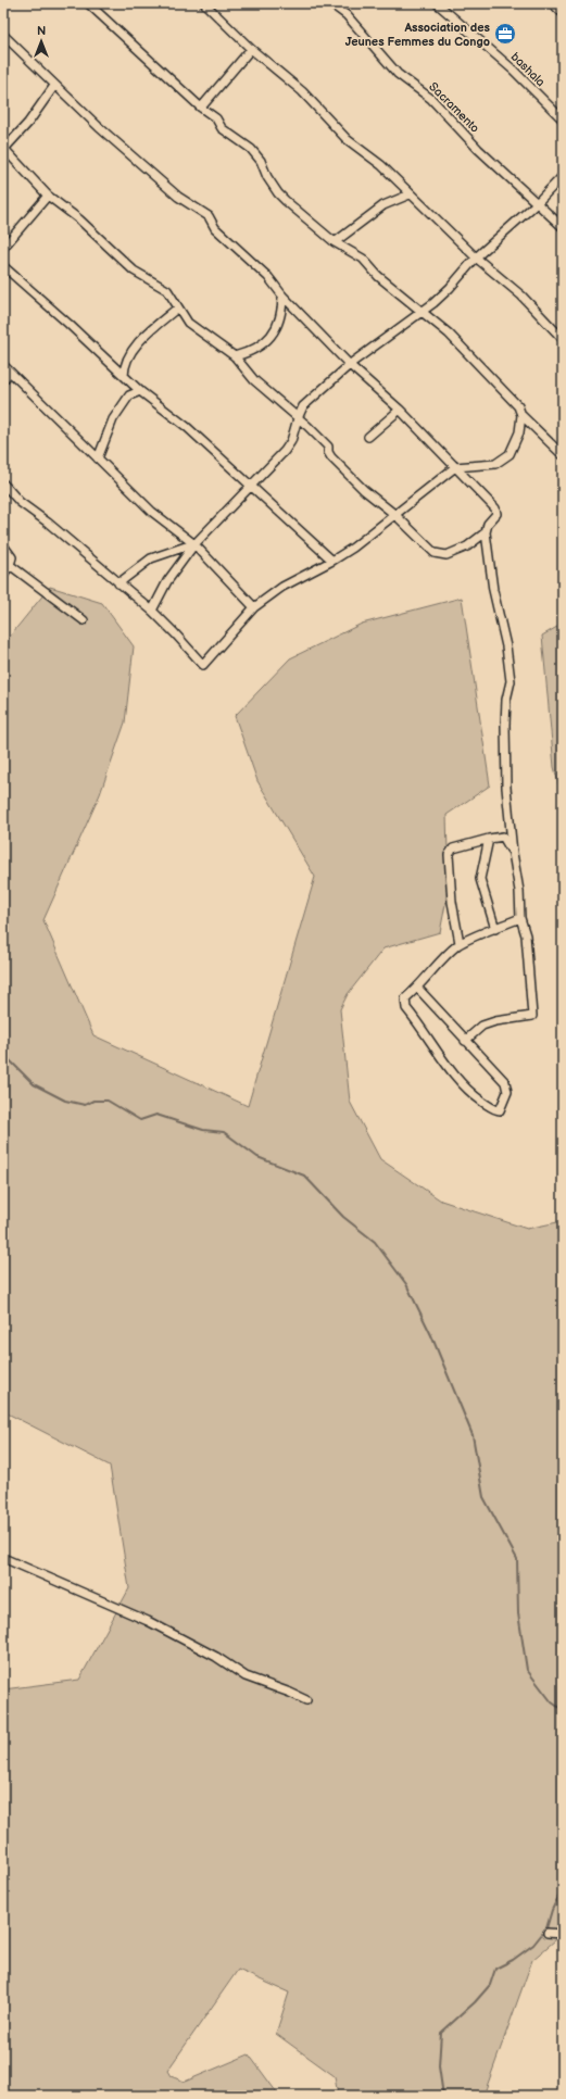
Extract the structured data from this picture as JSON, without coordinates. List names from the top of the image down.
{
  "streets": {
    "street": ["bashala", "Sacramento"]
  },
  "places": {
    "office": ["Association des Jeunes Femmes du Congo"]
  },
  "north": "top"
}
